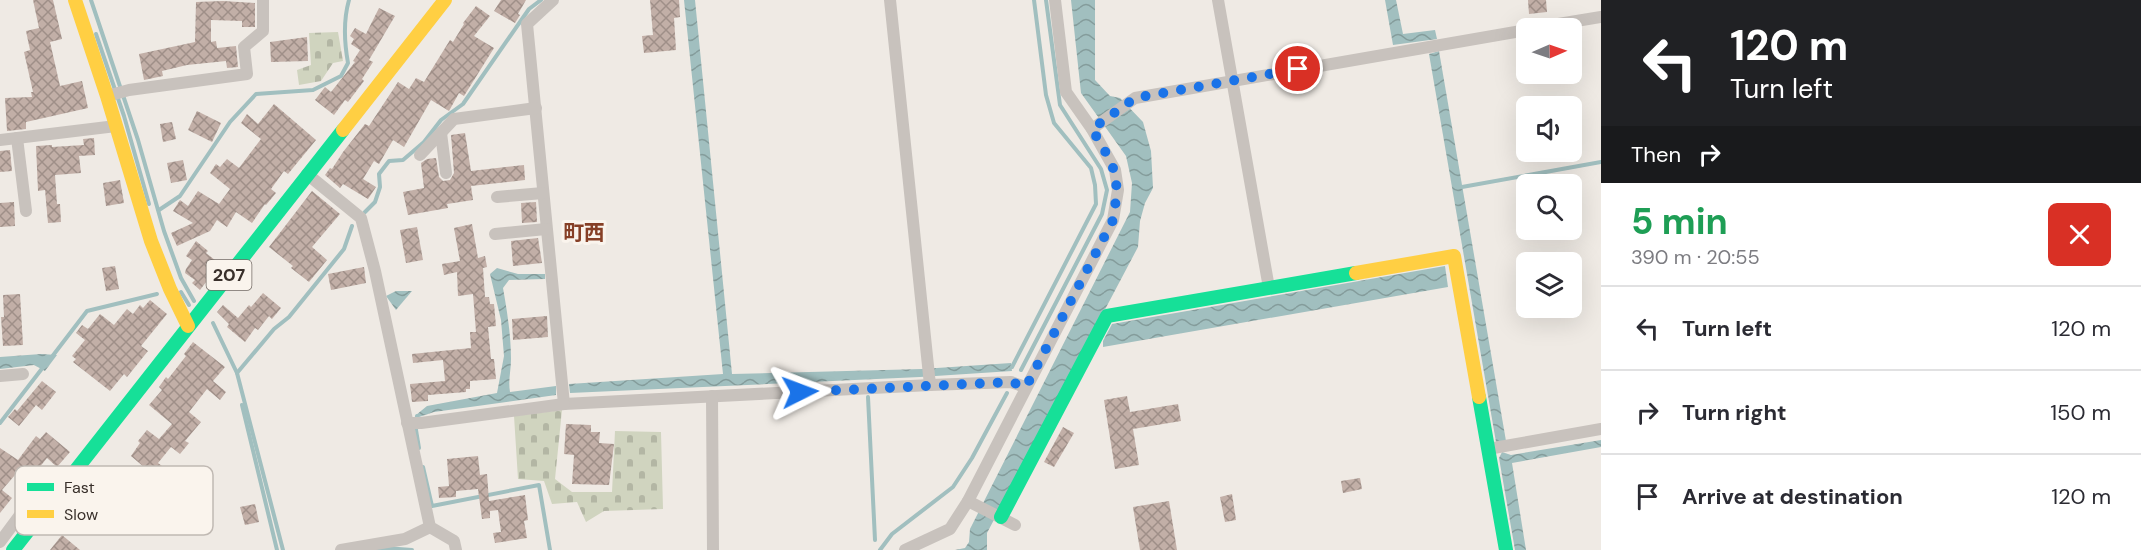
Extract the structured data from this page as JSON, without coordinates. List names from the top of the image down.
{
  "streets": {
    "main road": ["207"]
  },
  "districts": ["町西"],
  "legend": ["Fast", "Slow"],
  "north": "right",
  "page": {
    "turn": ["120 m", "Turn left"],
    "then": "Then",
    "heading": ["5 min", "390 m · 20:55"],
    "list": [
      {
        "name": "Turn left",
        "value": "120 m"
      },
      {
        "name": "Turn right",
        "value": "150 m"
      },
      {
        "name": "Arrive at destination",
        "value": "120 m"
      }
    ]
  }
}
